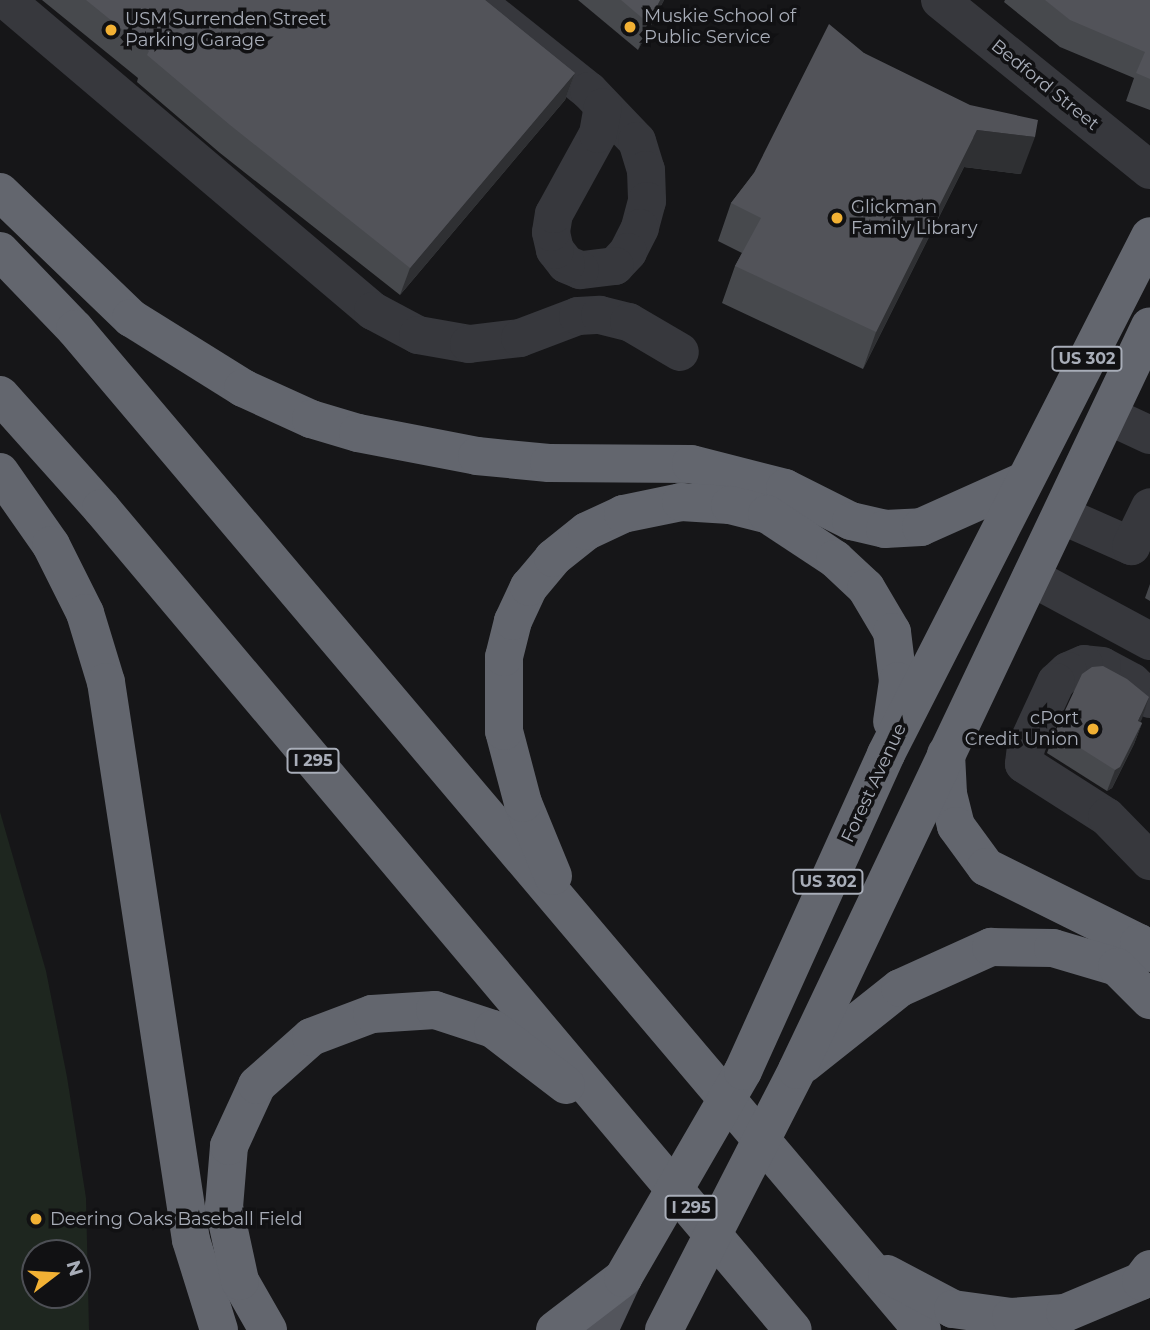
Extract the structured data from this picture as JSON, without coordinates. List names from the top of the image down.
{
  "streets": {
    "highway": ["US 302", "I 295", "Forest Avenue"],
    "street": ["Bedford Street"]
  },
  "places": [
    "Muskie School of Public Service",
    "USM Surrenden Street Parking Garage",
    "Glickman Family Library",
    "cPort Credit Union",
    "Deering Oaks Baseball Field"
  ],
  "north": "right"
}
